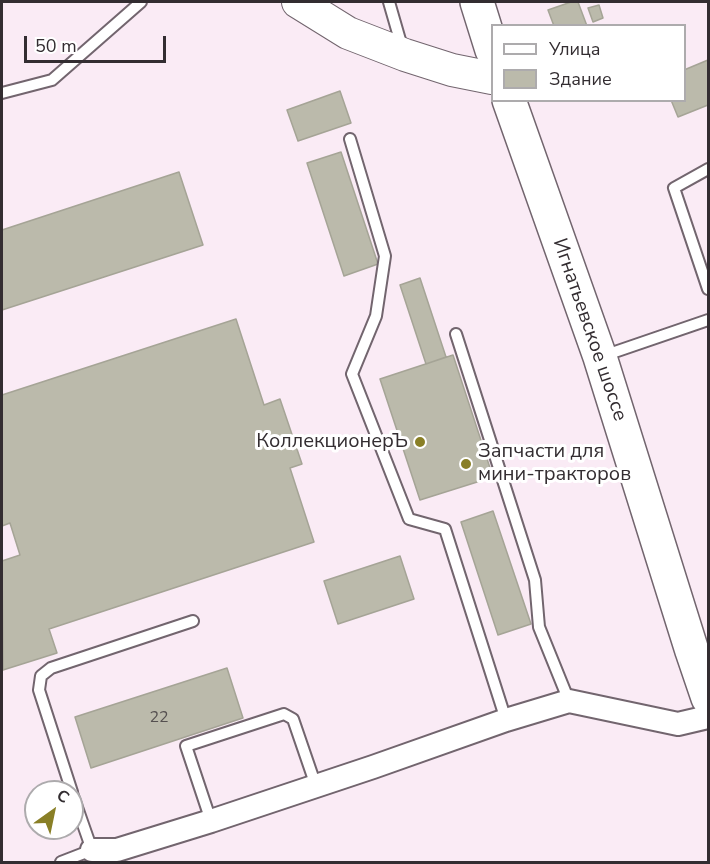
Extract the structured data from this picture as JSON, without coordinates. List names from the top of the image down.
{
  "streets": {
    "main road": ["Игнатьевское шоссе"]
  },
  "places": ["КоллекционерЪ", "Запчасти для мини-тракторов"],
  "house_numbers": ["22"],
  "legend": ["Улица", "Здание"],
  "scale_bar": "50 m",
  "north": "top right"
}
